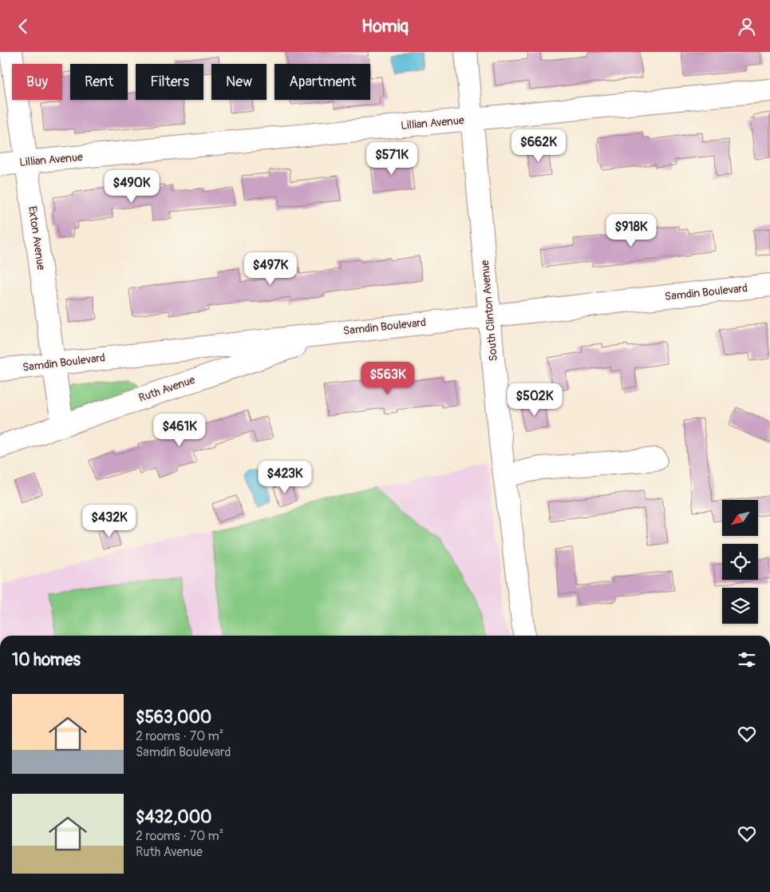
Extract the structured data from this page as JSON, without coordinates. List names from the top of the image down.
{
  "streets": {
    "street": [
      "Lillian Avenue",
      "Exton Avenue",
      "Samdin Boulevard",
      "South Clinton Avenue",
      "Ruth Avenue"
    ]
  },
  "crossings": [
    ["Lillian Avenue", "Exton Avenue"],
    ["Lillian Avenue", "South Clinton Avenue"],
    ["Exton Avenue", "Samdin Boulevard"],
    ["Exton Avenue", "Ruth Avenue"],
    ["Samdin Boulevard", "South Clinton Avenue"],
    ["Samdin Boulevard", "Ruth Avenue"]
  ],
  "north": "bottom left",
  "page": {
    "header": "Homiq",
    "chip": [
      "Buy",
      "Rent",
      "Filters",
      "New",
      "Apartment"
    ],
    "price": [
      "$662K",
      "$571K",
      "$490K",
      "$918K",
      "$497K",
      "$563K",
      "$502K",
      "$461K",
      "$423K",
      "$432K"
    ],
    "heading": "10 homes",
    "list": [
      {
        "name": "$563,000",
        "note": "2 rooms · 70 m² · Samdin Boulevard"
      },
      {
        "name": "$432,000",
        "note": "2 rooms · 70 m² · Ruth Avenue"
      }
    ]
  }
}
